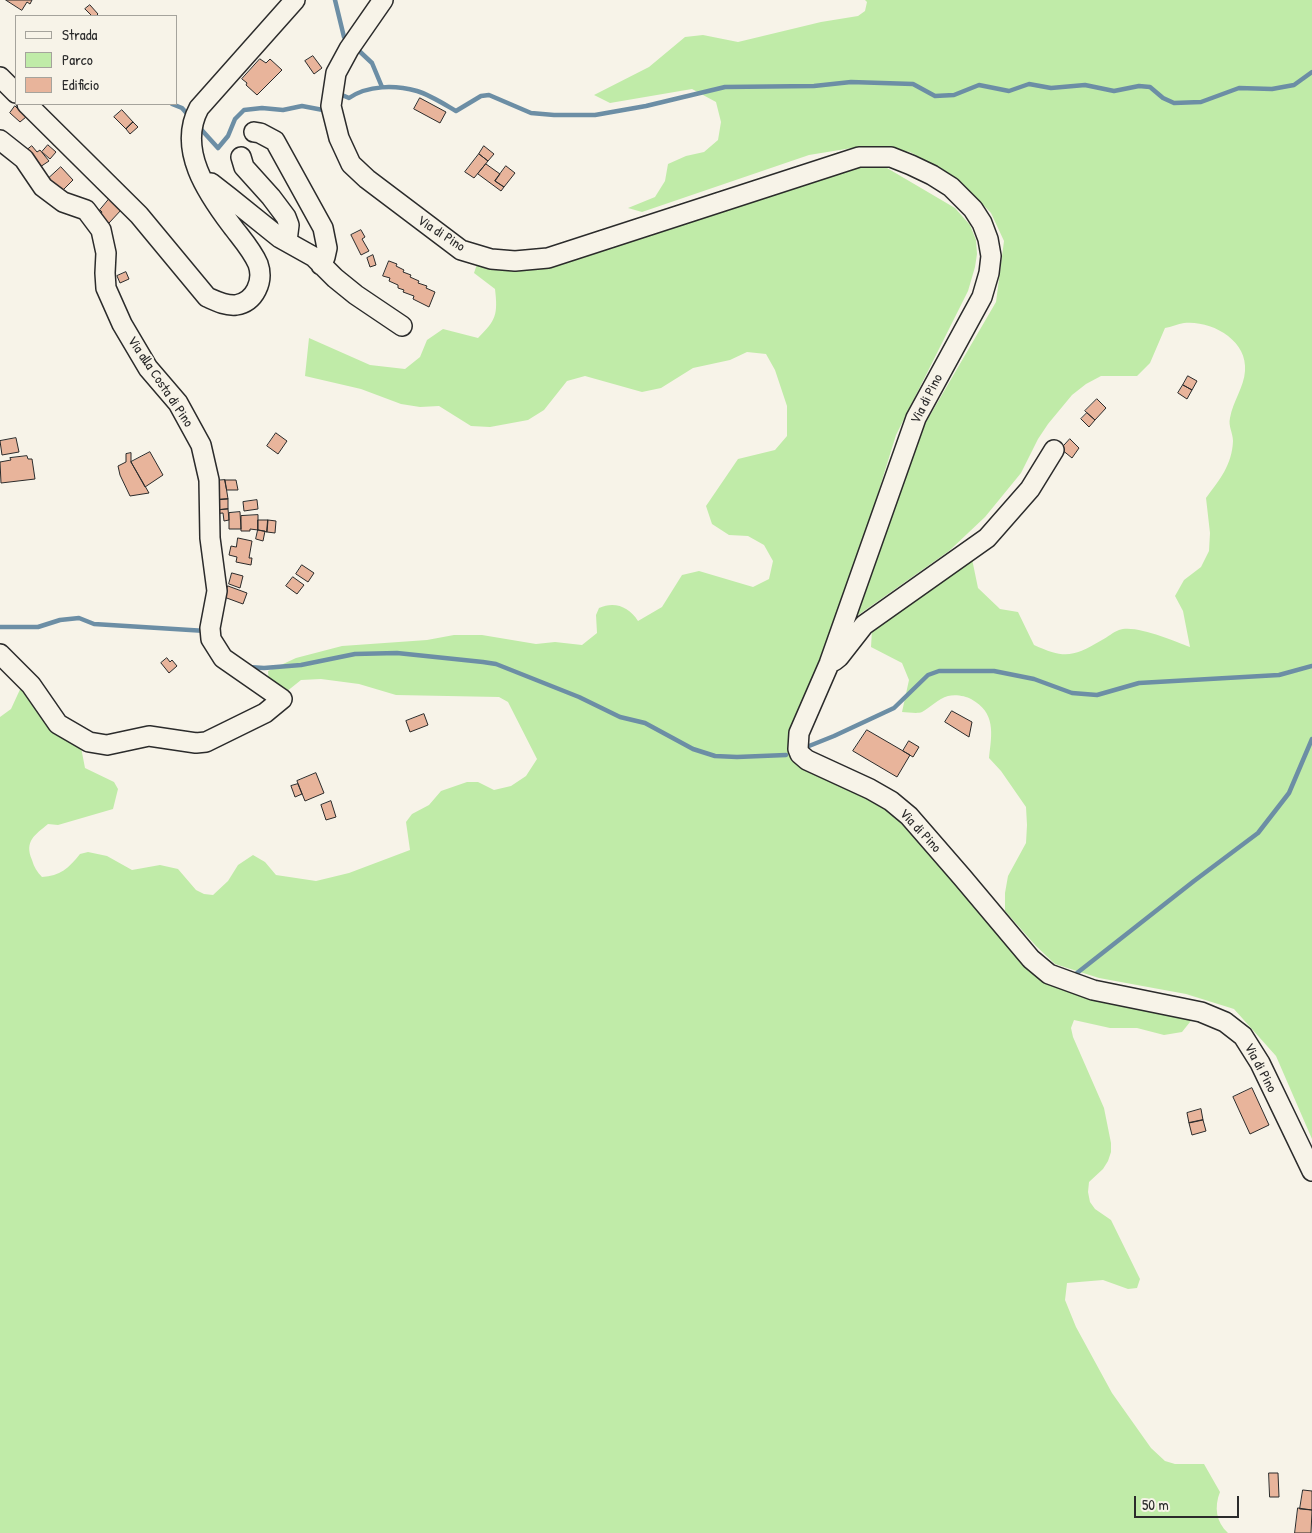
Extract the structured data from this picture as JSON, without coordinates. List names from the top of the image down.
{
  "streets": {
    "street": ["Via di Pino", "Via alla Costa di Pino"]
  },
  "legend": ["Strada", "Parco", "Edificio"],
  "scale_bar": "50 m"
}
